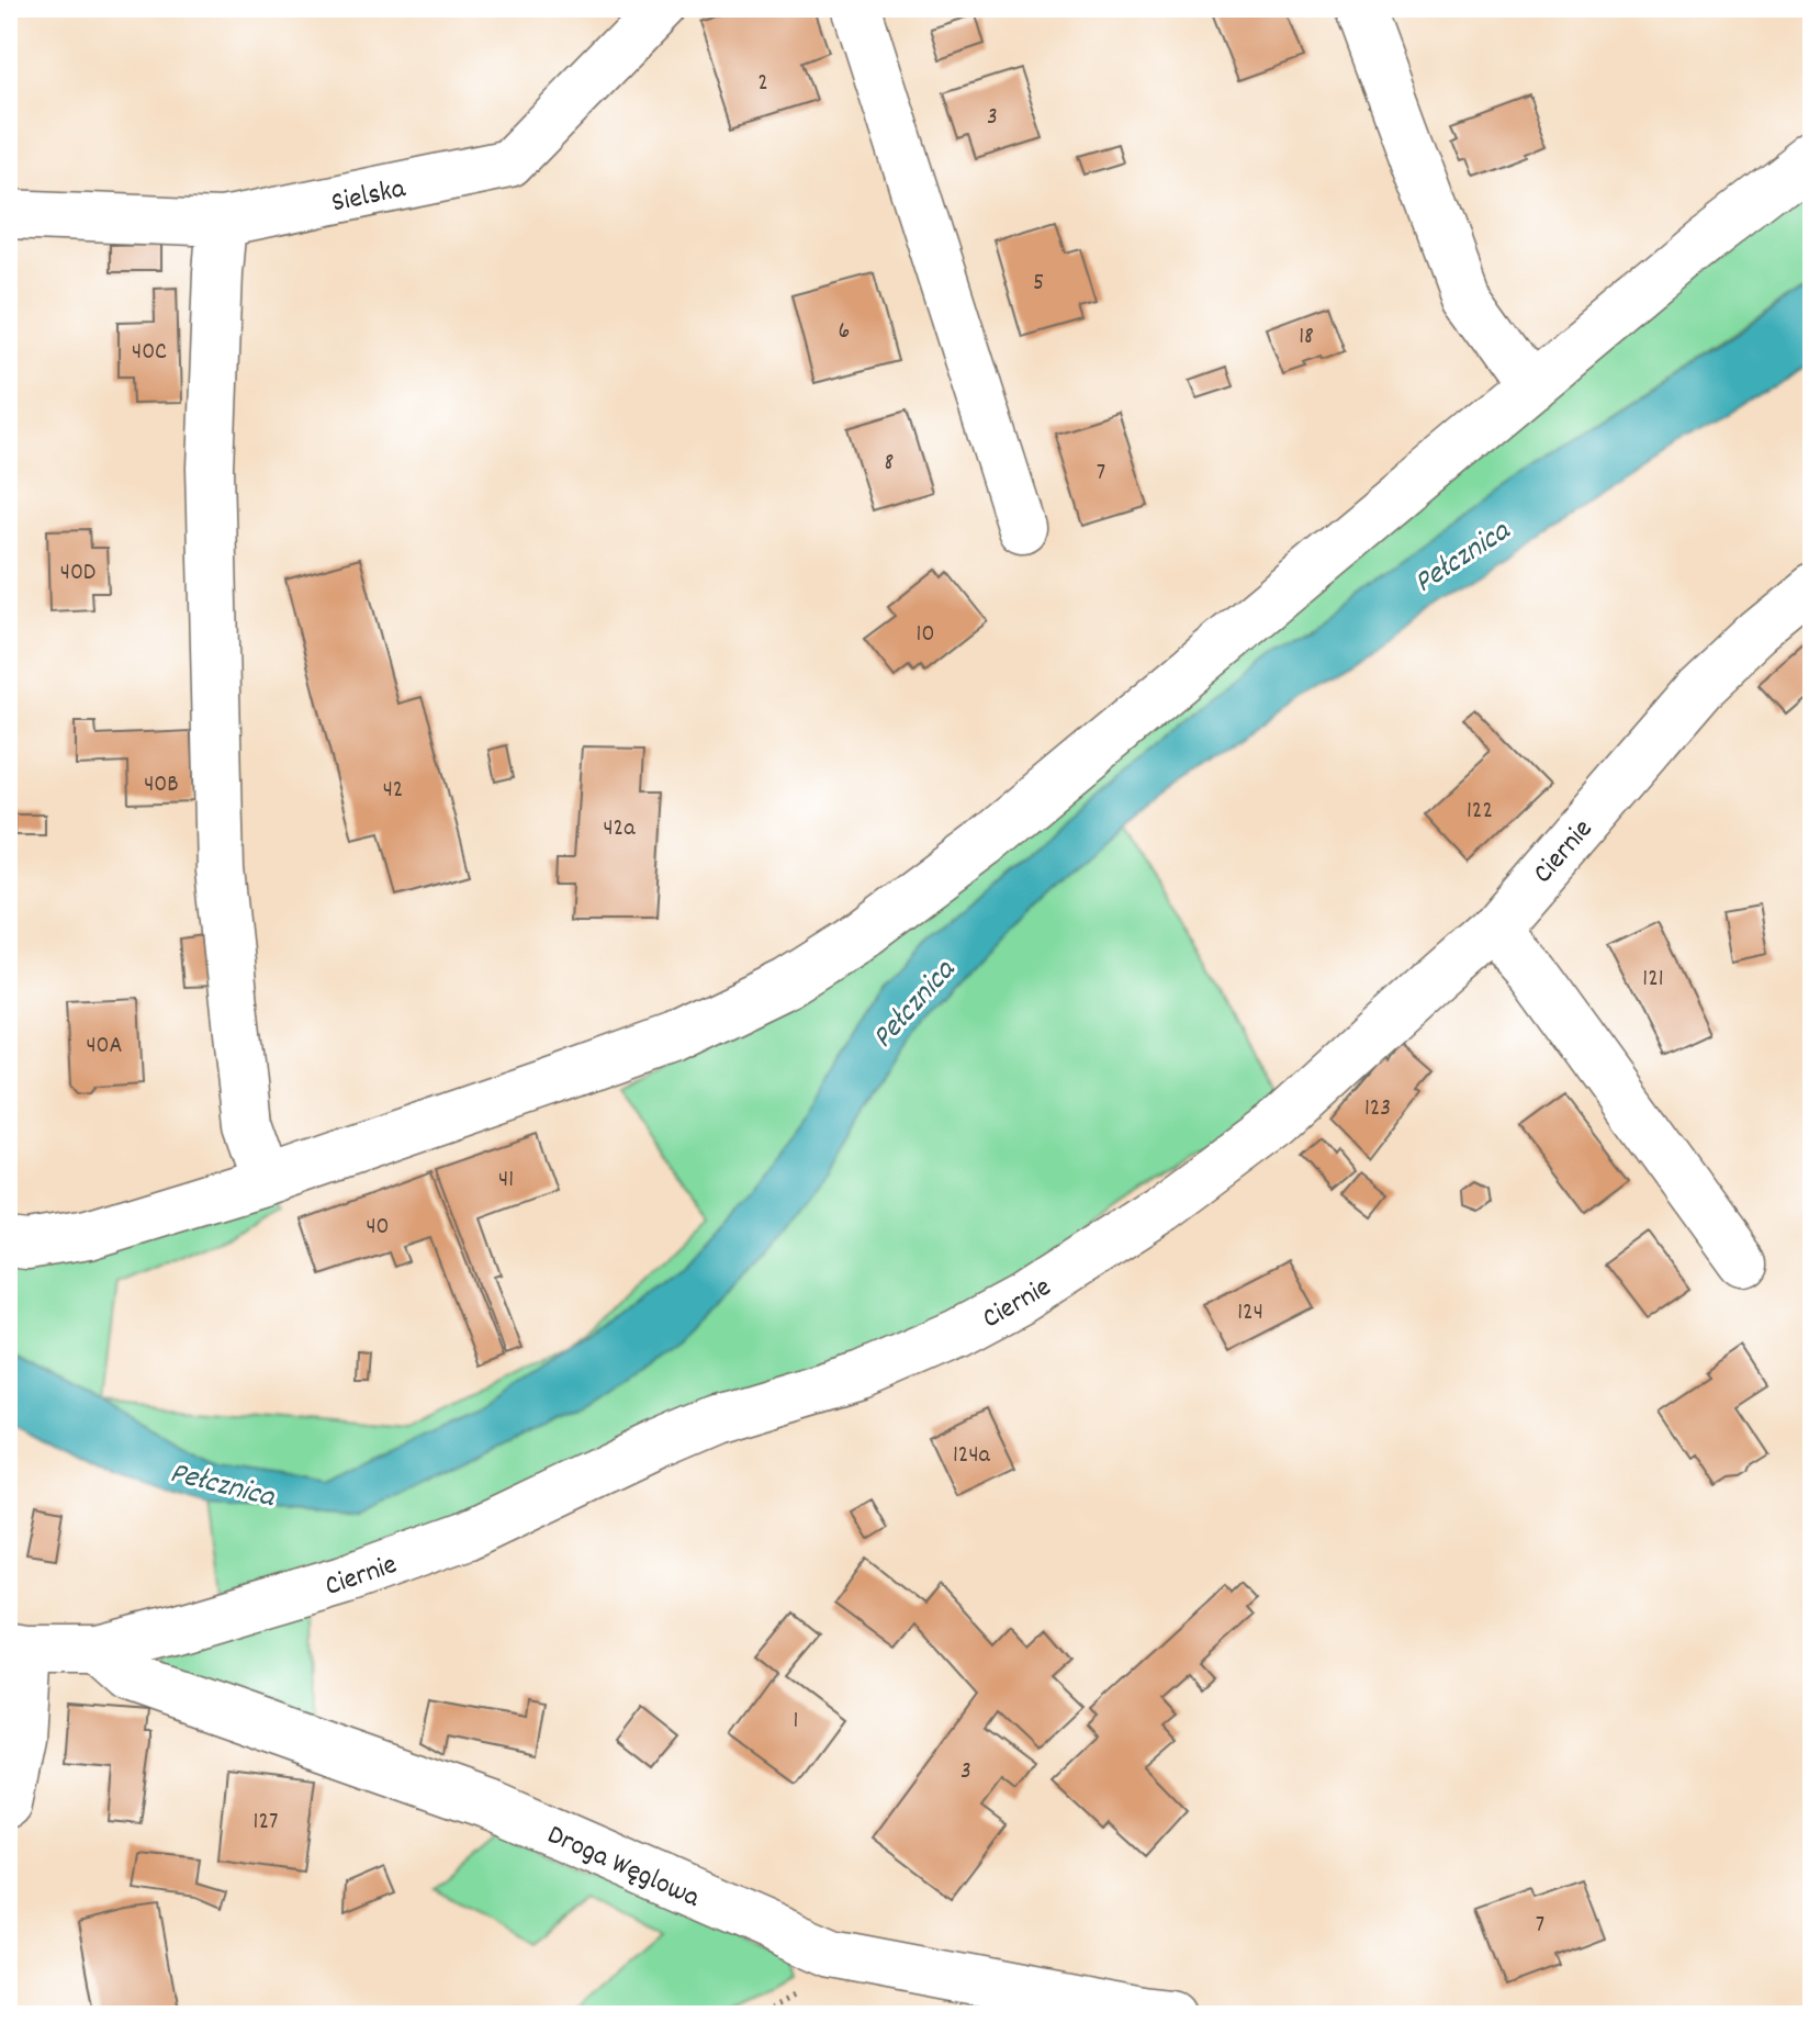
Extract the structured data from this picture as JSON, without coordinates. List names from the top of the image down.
{
  "streets": {
    "street": ["Sielska", "Ciernie", "Droga Węglowa"]
  },
  "crossings": [
    ["Ciernie", "Droga Węglowa"]
  ],
  "water": ["Pełcznica"],
  "house_numbers": [
    "2",
    "3",
    "5",
    "6",
    "18",
    "40C",
    "8",
    "7",
    "40D",
    "10",
    "40B",
    "42",
    "122",
    "42a",
    "121",
    "40A",
    "123",
    "41",
    "40",
    "124",
    "124a",
    "1",
    "3",
    "127",
    "7"
  ]
}
